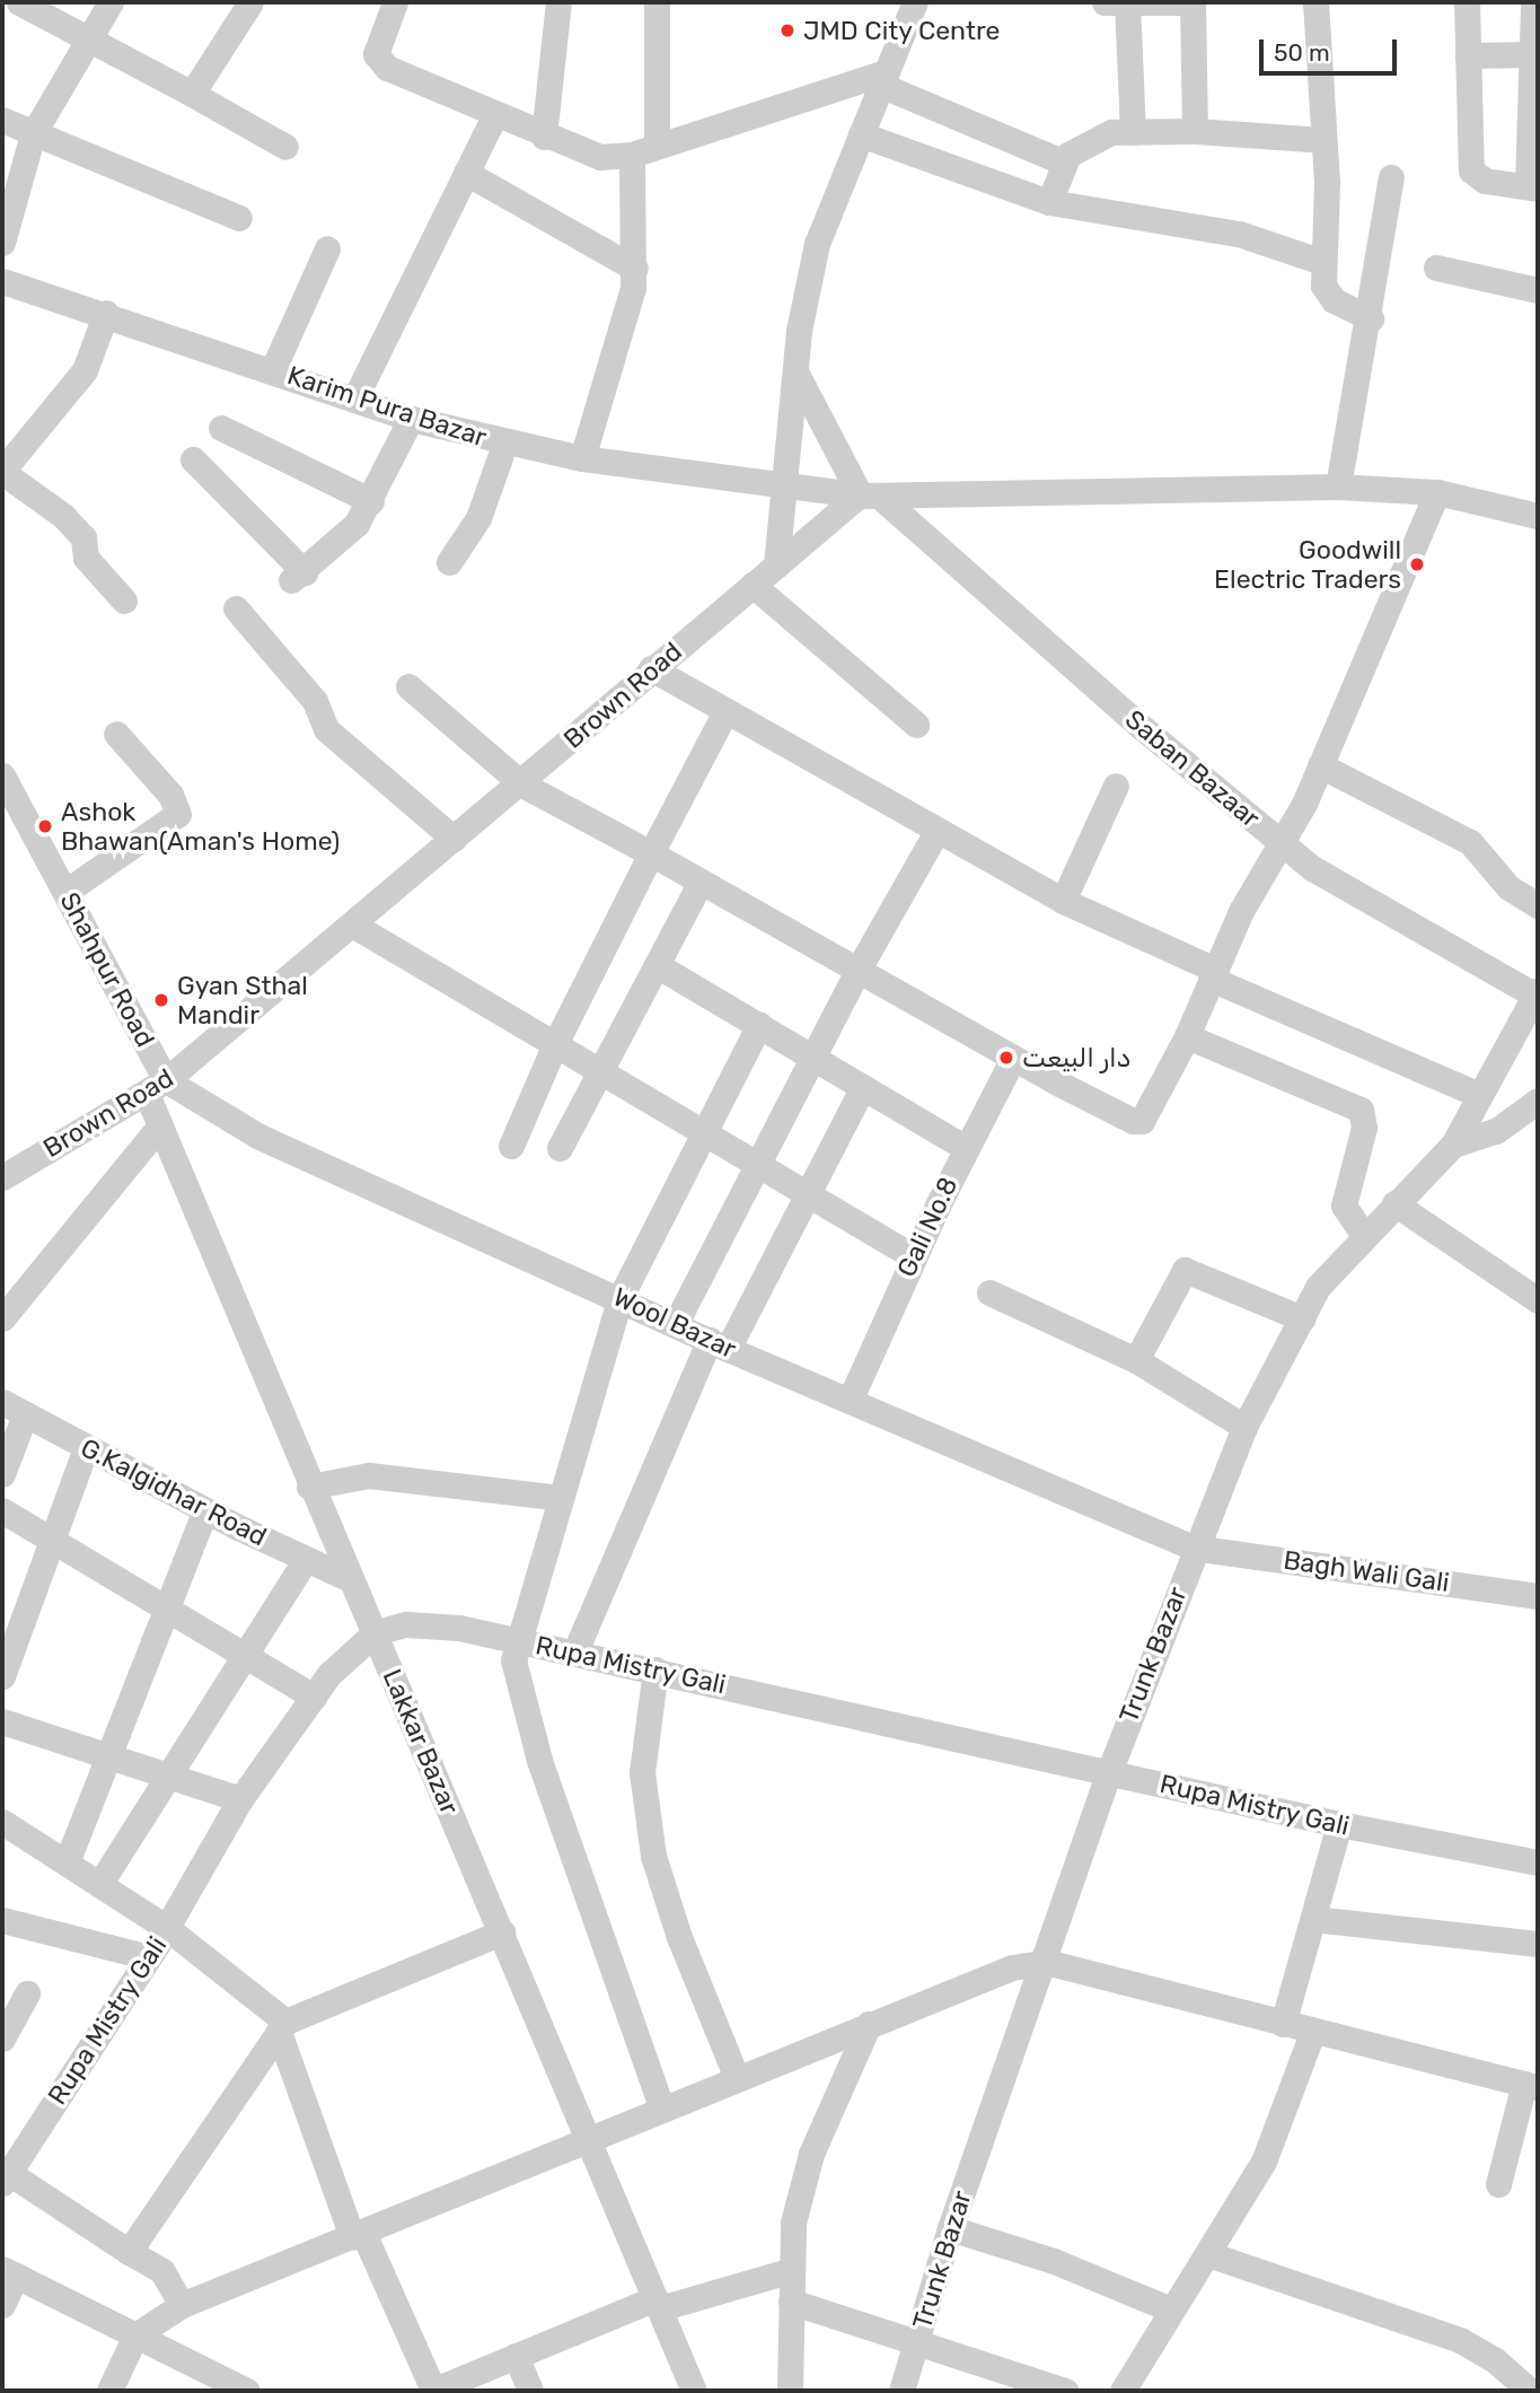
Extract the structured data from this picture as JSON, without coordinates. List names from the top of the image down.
{
  "streets": {
    "street": [
      "Karim Pura Bazar",
      "Brown Road",
      "Saban Bazaar",
      "Shahpur Road",
      "Gali No.8",
      "Wool Bazar",
      "G.Kalgidhar Road",
      "Bagh Wali Gali",
      "Trunk Bazar",
      "Rupa Mistry Gali",
      "Lakkar Bazar"
    ]
  },
  "crossings": [
    ["Karim Pura Bazar", "Brown Road"],
    ["Karim Pura Bazar", "Saban Bazaar"],
    ["Brown Road", "Saban Bazaar"],
    ["Brown Road", "Shahpur Road"],
    ["Brown Road", "Wool Bazar"],
    ["Brown Road", "Lakkar Bazar"],
    ["Saban Bazaar", "Trunk Bazar"],
    ["Shahpur Road", "Wool Bazar"],
    ["Shahpur Road", "Lakkar Bazar"],
    ["Gali No.8", "Wool Bazar"],
    ["Wool Bazar", "Bagh Wali Gali"],
    ["Wool Bazar", "Trunk Bazar"],
    ["Wool Bazar", "Lakkar Bazar"],
    ["G.Kalgidhar Road", "Lakkar Bazar"],
    ["Bagh Wali Gali", "Trunk Bazar"],
    ["Trunk Bazar", "Rupa Mistry Gali"],
    ["Rupa Mistry Gali", "Lakkar Bazar"]
  ],
  "places": [
    "JMD City Centre",
    "Goodwill Electric Traders",
    "Ashok Bhawan(Aman's Home)",
    "Gyan Sthal Mandir",
    "دار البیعت"
  ],
  "scale_bar": "50 m"
}
